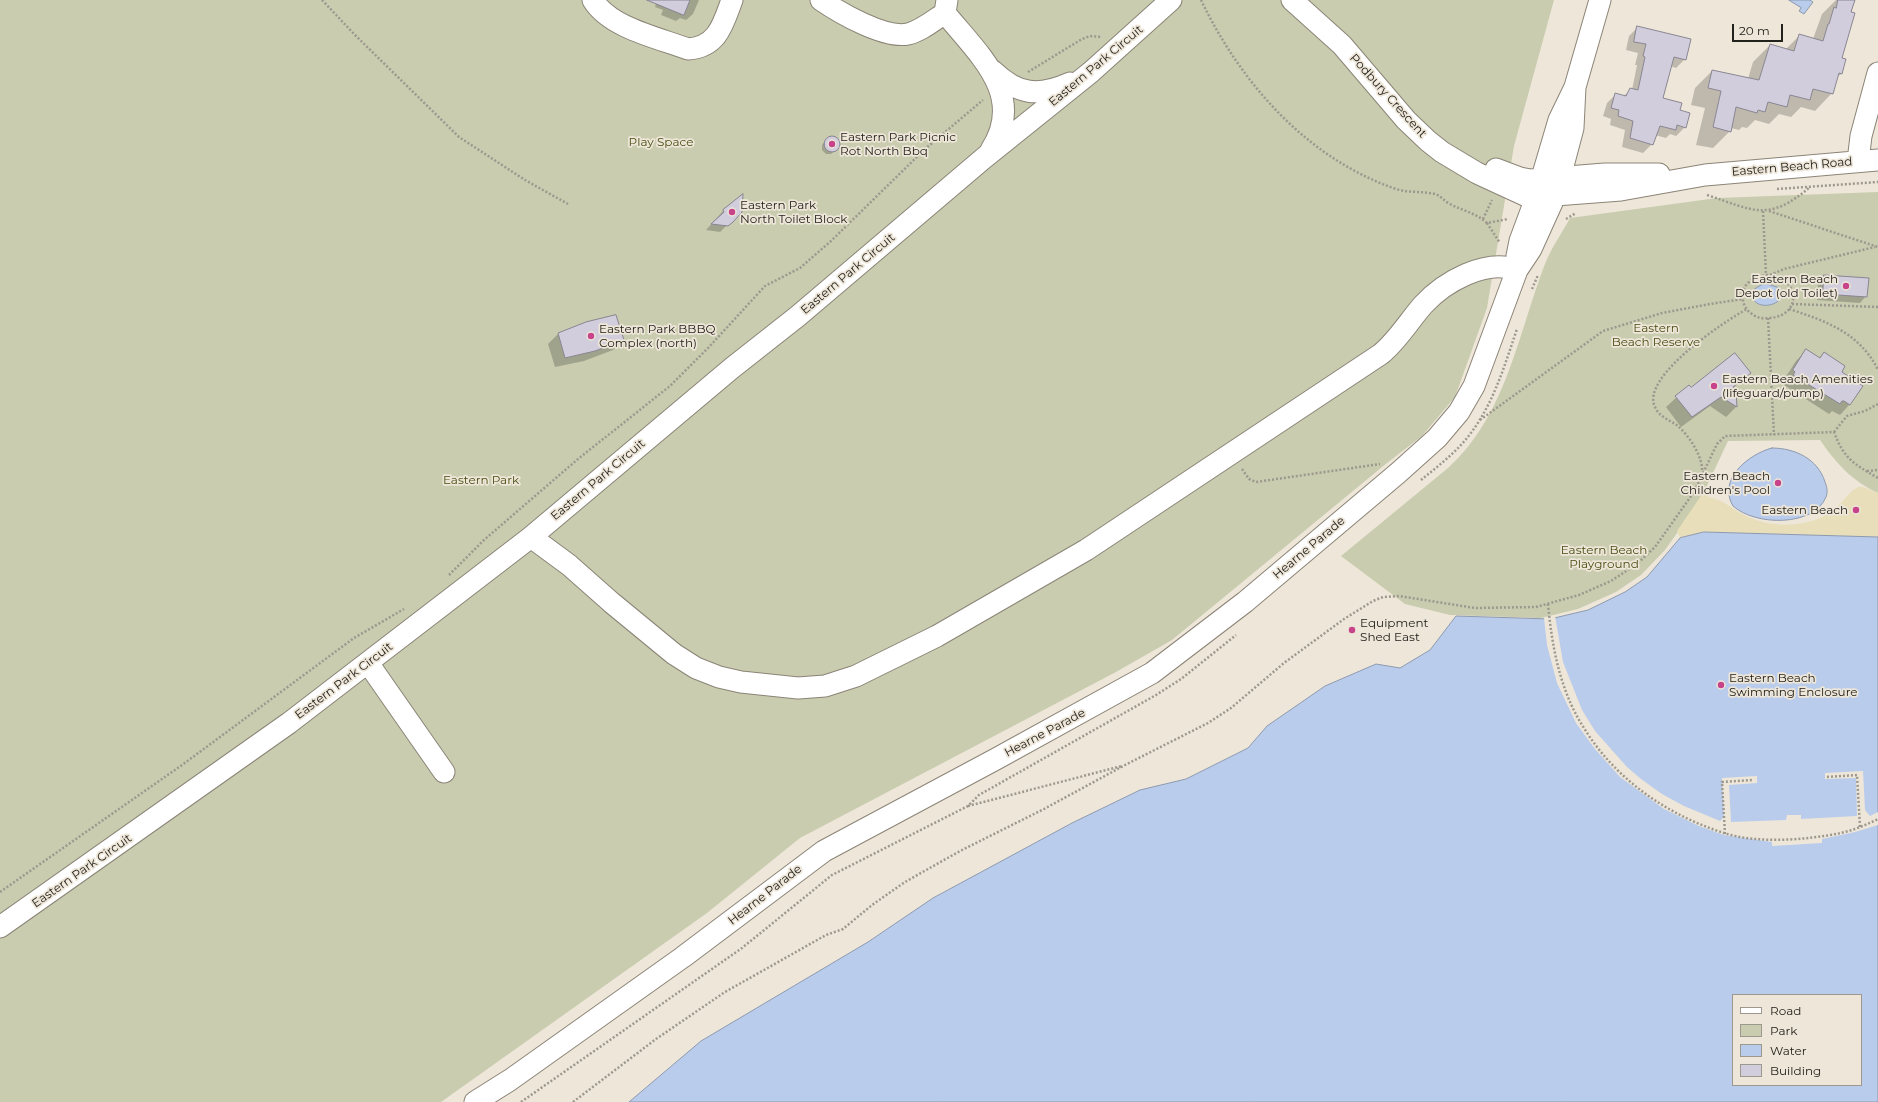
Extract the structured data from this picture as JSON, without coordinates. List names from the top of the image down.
{
  "streets": {
    "street": [
      "Eastern Park Circuit",
      "Podbury Crescent",
      "Eastern Beach Road",
      "Hearne Parade"
    ]
  },
  "crossings": [
    ["Podbury Crescent", "Eastern Beach Road"],
    ["Podbury Crescent", "Hearne Parade"],
    ["Eastern Beach Road", "Hearne Parade"]
  ],
  "parks": [
    "Play Space",
    "Eastern Beach Reserve",
    "Eastern Park",
    "Eastern Beach Playground"
  ],
  "places": [
    "Eastern Park Picnic Rot North Bbq",
    "Eastern Park North Toilet Block",
    "Eastern Beach Depot (old Toilet)",
    "Eastern Park BBBQ Complex (north)",
    "Eastern Beach Amenities (lifeguard/pump)",
    "Eastern Beach Children's Pool",
    "Eastern Beach",
    "Equipment Shed East",
    "Eastern Beach Swimming Enclosure"
  ],
  "legend": [
    "Road",
    "Park",
    "Water",
    "Building"
  ],
  "scale_bar": "20 m"
}
